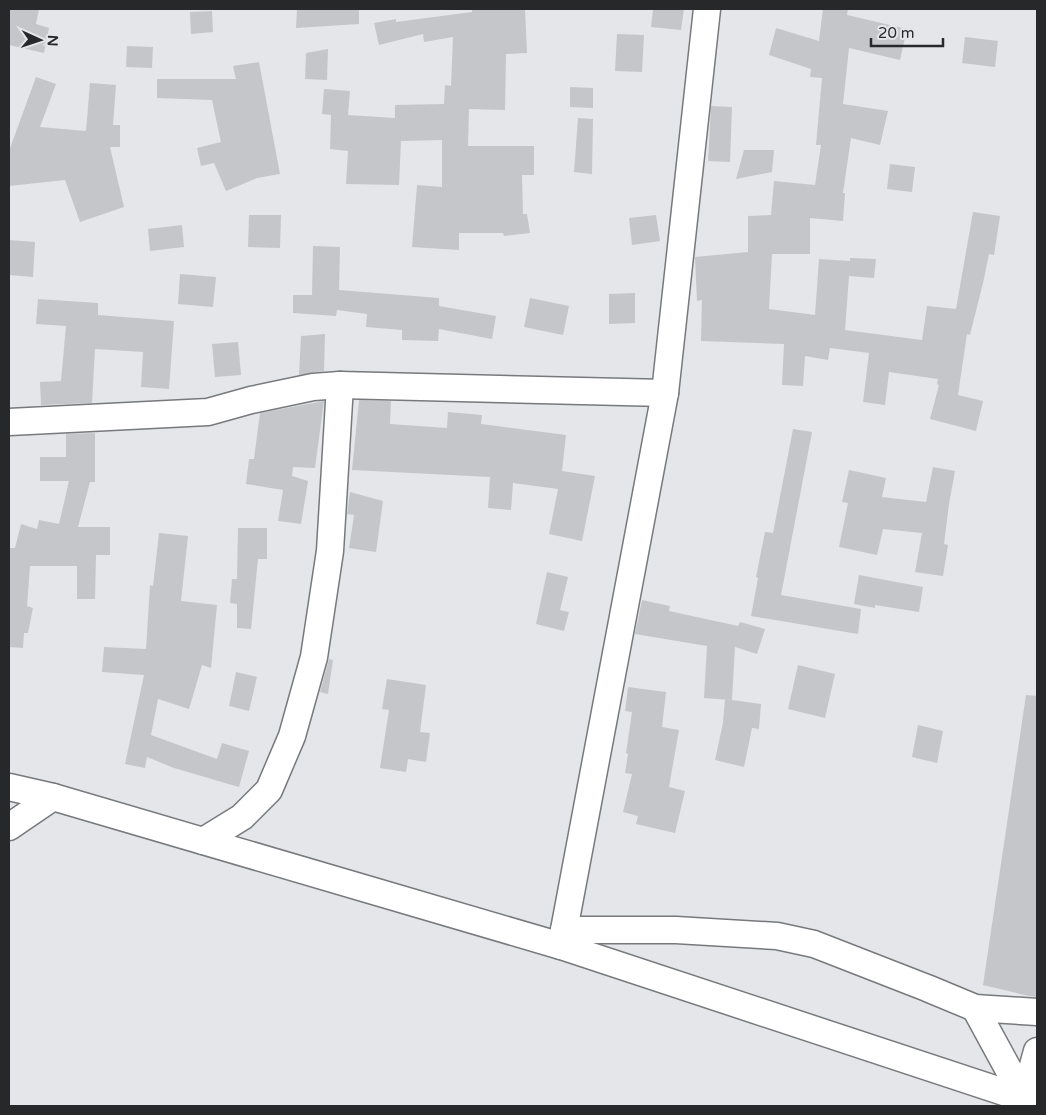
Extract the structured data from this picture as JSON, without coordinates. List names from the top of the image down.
{
  "scale_bar": "20 m",
  "north": "right"
}
